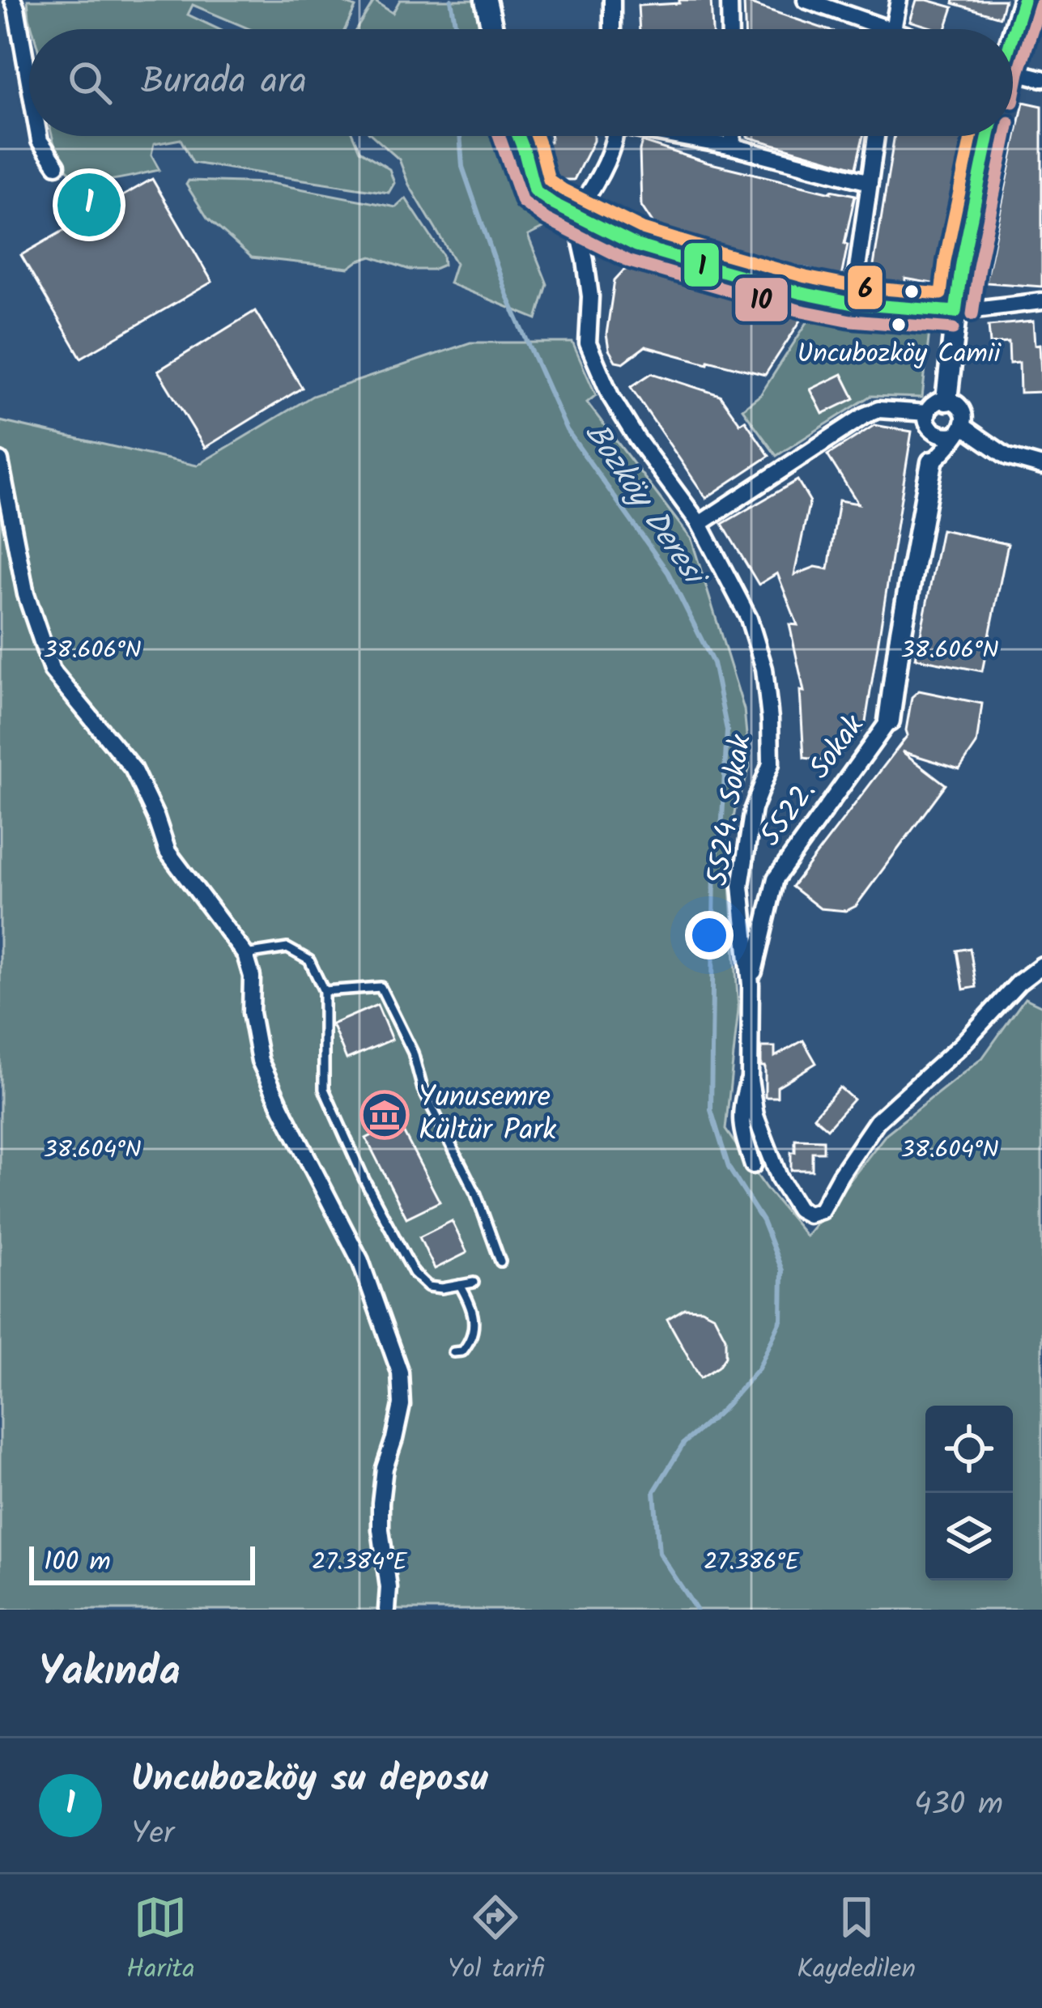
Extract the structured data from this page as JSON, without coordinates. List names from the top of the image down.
{
  "streets": {
    "street": ["5522. Sokak", "5524. Sokak"]
  },
  "crossings": [
    ["5522. Sokak", "5524. Sokak"]
  ],
  "water": ["Bozköy Deresi"],
  "places": {
    "other": ["Uncubozköy Camii"],
    "museum": ["Yunusemre Kültür Park"]
  },
  "lines": ["transit line 1", "transit line 10", "transit line 6"],
  "scale_bar": "100 m",
  "page": {
    "search": "Burada ara",
    "pins": "1",
    "scale": "100 m",
    "heading": "Yakında",
    "list": [
      {
        "mark": "1",
        "name": "Uncubozköy su deposu",
        "note": "Yer",
        "value": "430 m"
      }
    ],
    "nav": ["Harita", "Yol tarifi", "Kaydedilen"]
  },
  "coordinates": [
    "38.606°N",
    "38.604°N",
    "27.384°E",
    "27.386°E"
  ]
}
